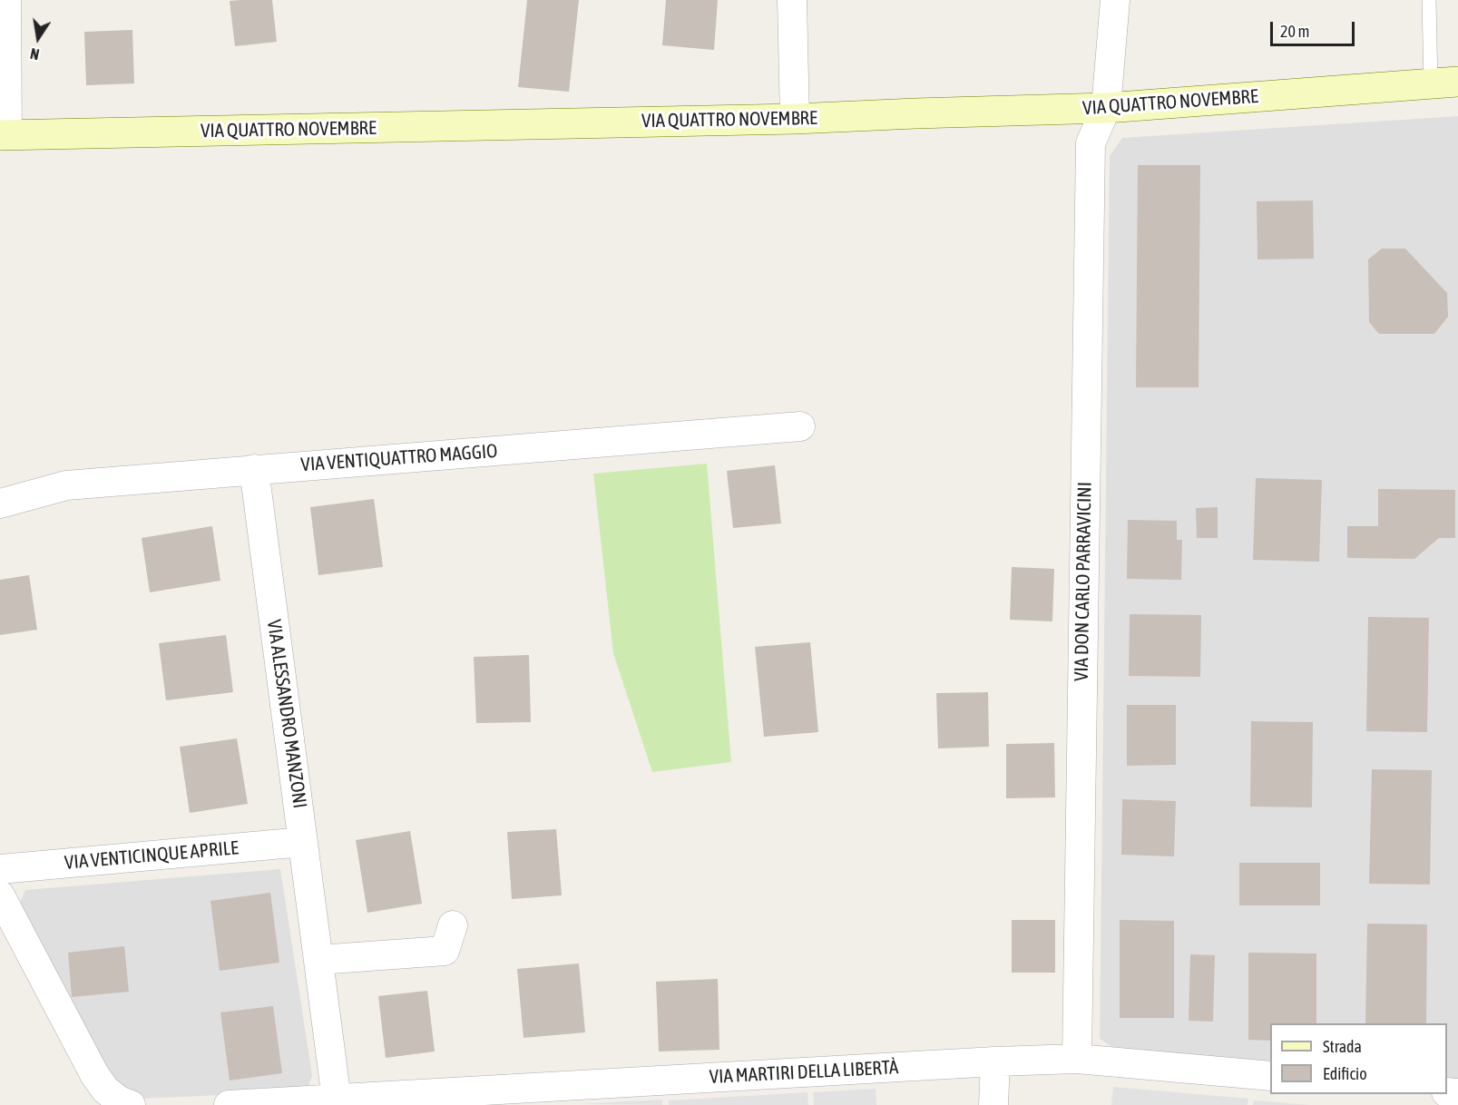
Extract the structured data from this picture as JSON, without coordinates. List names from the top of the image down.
{
  "streets": {
    "street": [
      "VIA QUATTRO NOVEMBRE",
      "VIA VENTIQUATTRO MAGGIO",
      "VIA DON CARLO PARRAVICINI",
      "VIA ALESSANDRO MANZONI",
      "VIA VENTICINQUE APRILE",
      "VIA MARTIRI DELLA LIBERTÀ"
    ]
  },
  "crossings": [
    ["VIA QUATTRO NOVEMBRE", "VIA DON CARLO PARRAVICINI"],
    ["VIA VENTIQUATTRO MAGGIO", "VIA ALESSANDRO MANZONI"],
    ["VIA DON CARLO PARRAVICINI", "VIA MARTIRI DELLA LIBERTÀ"],
    ["VIA ALESSANDRO MANZONI", "VIA VENTICINQUE APRILE"],
    ["VIA ALESSANDRO MANZONI", "VIA MARTIRI DELLA LIBERTÀ"]
  ],
  "legend": ["Strada", "Edificio"],
  "scale_bar": "20 m",
  "north": "bottom"
}
